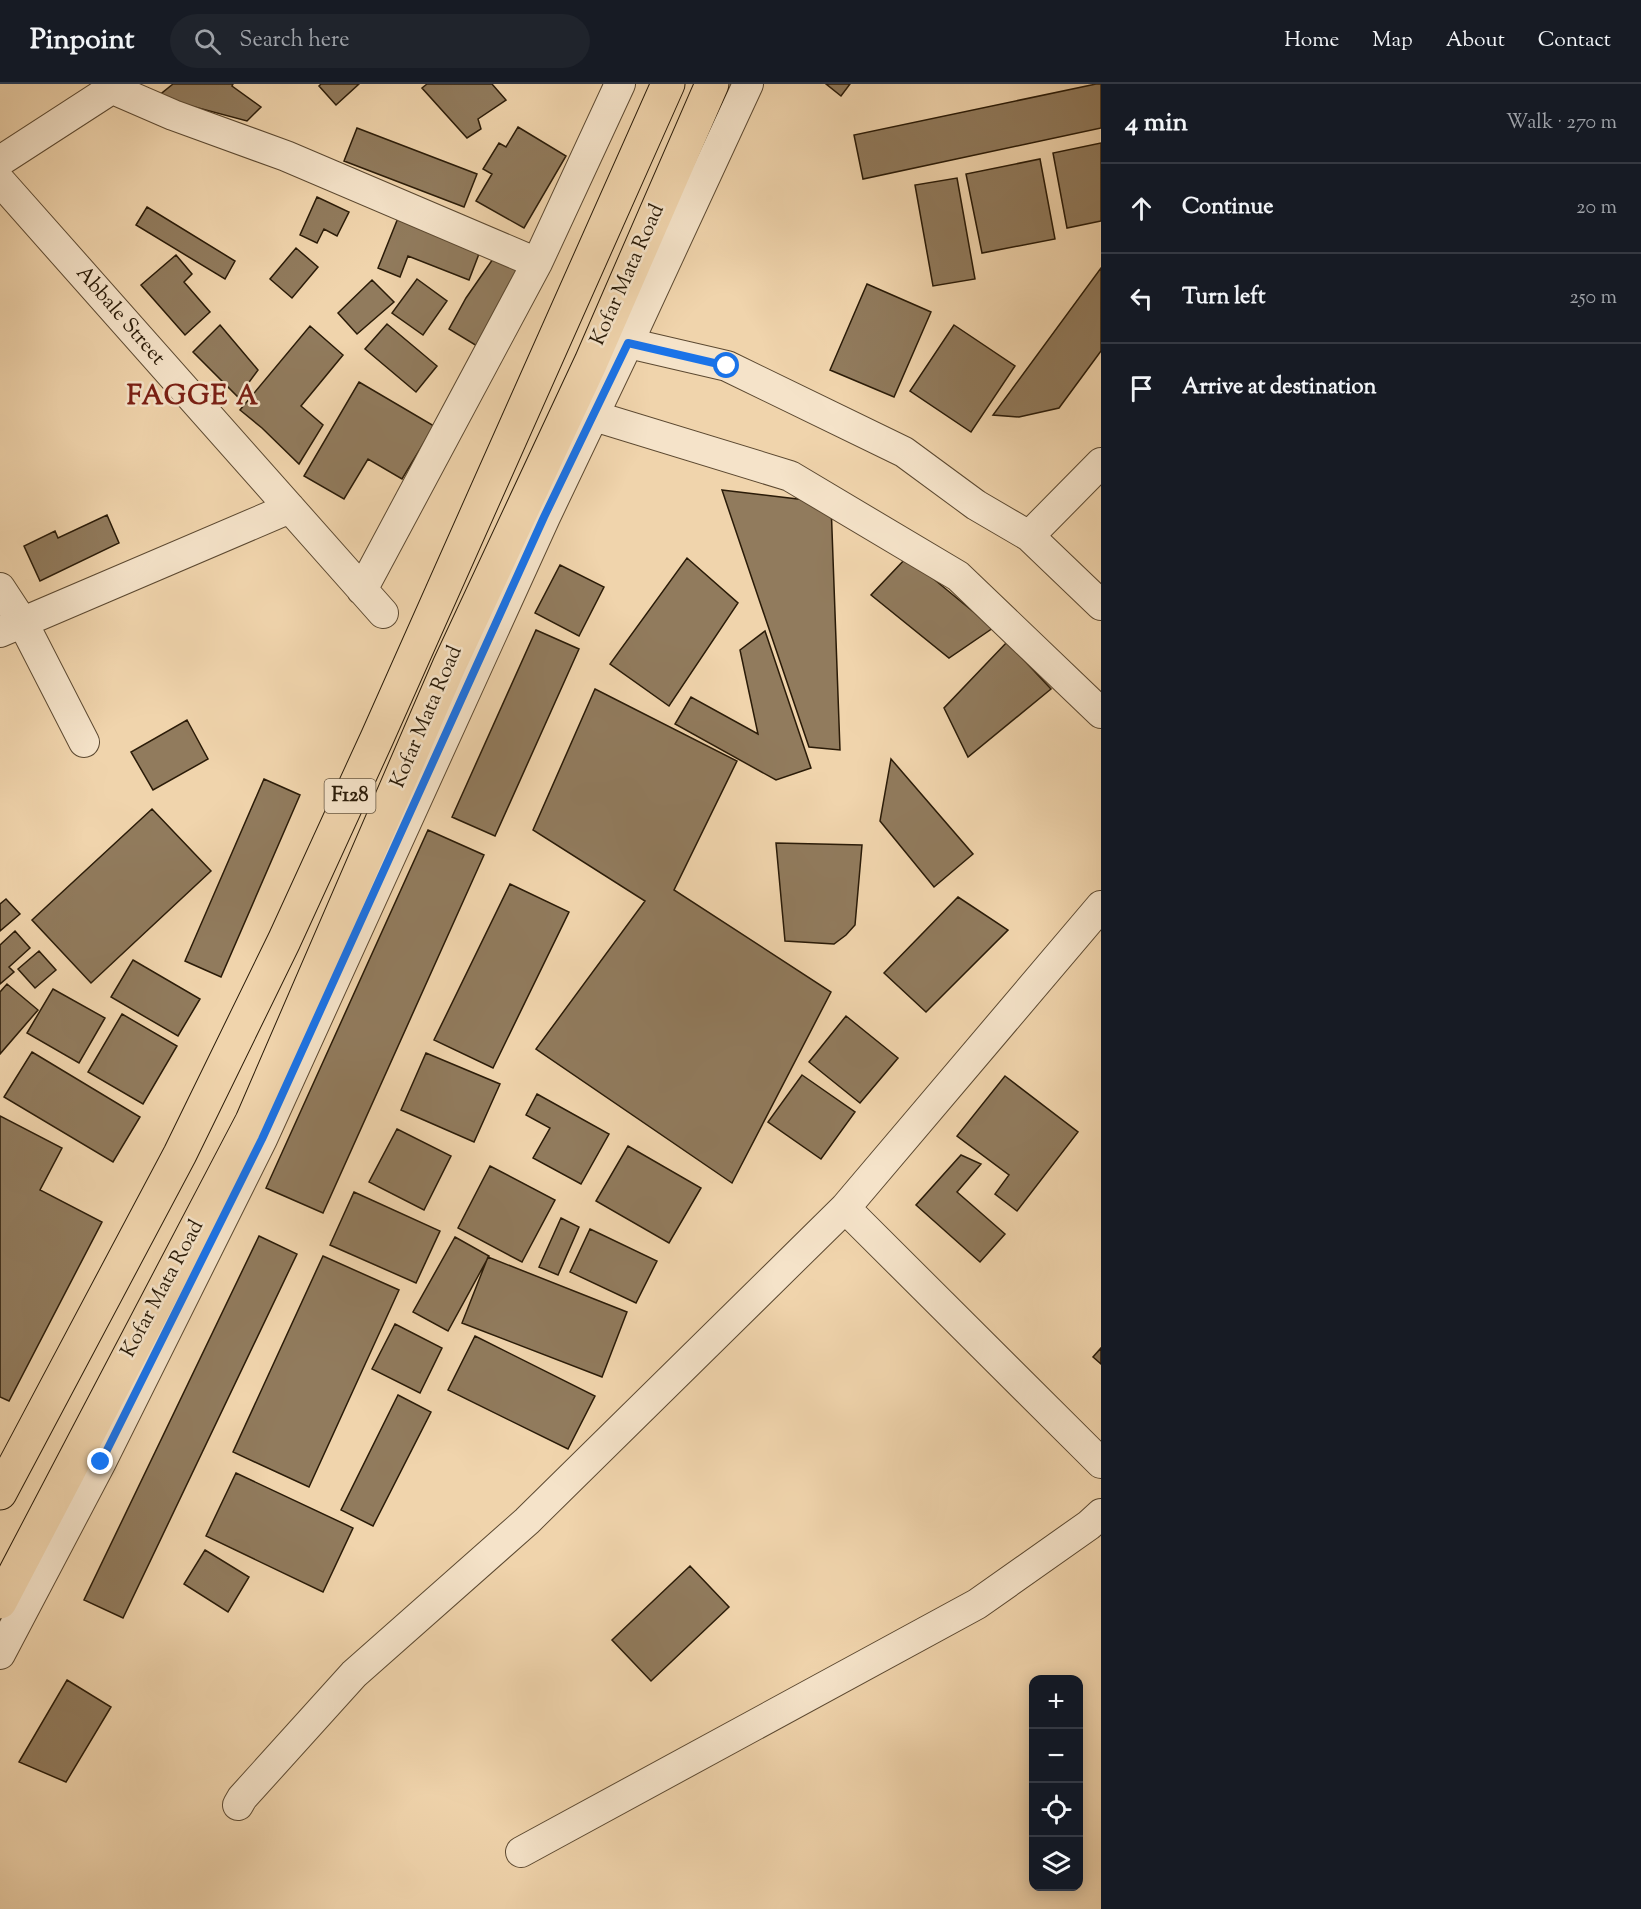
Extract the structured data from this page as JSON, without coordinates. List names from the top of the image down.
{
  "streets": {
    "main road": ["Kofar Mata Road", "F128"],
    "street": ["Abbale Street"]
  },
  "districts": ["FAGGE A"],
  "page": {
    "header": "Pinpoint",
    "search": "Search here",
    "nav": [
      "Home",
      "Map",
      "About",
      "Contact"
    ],
    "heading": ["4 min", "Walk · 270 m"],
    "list": [
      ["Continue", "20 m"],
      ["Turn left", "250 m"],
      "Arrive at destination"
    ],
    "map_buttons": ["+", "−"]
  }
}
